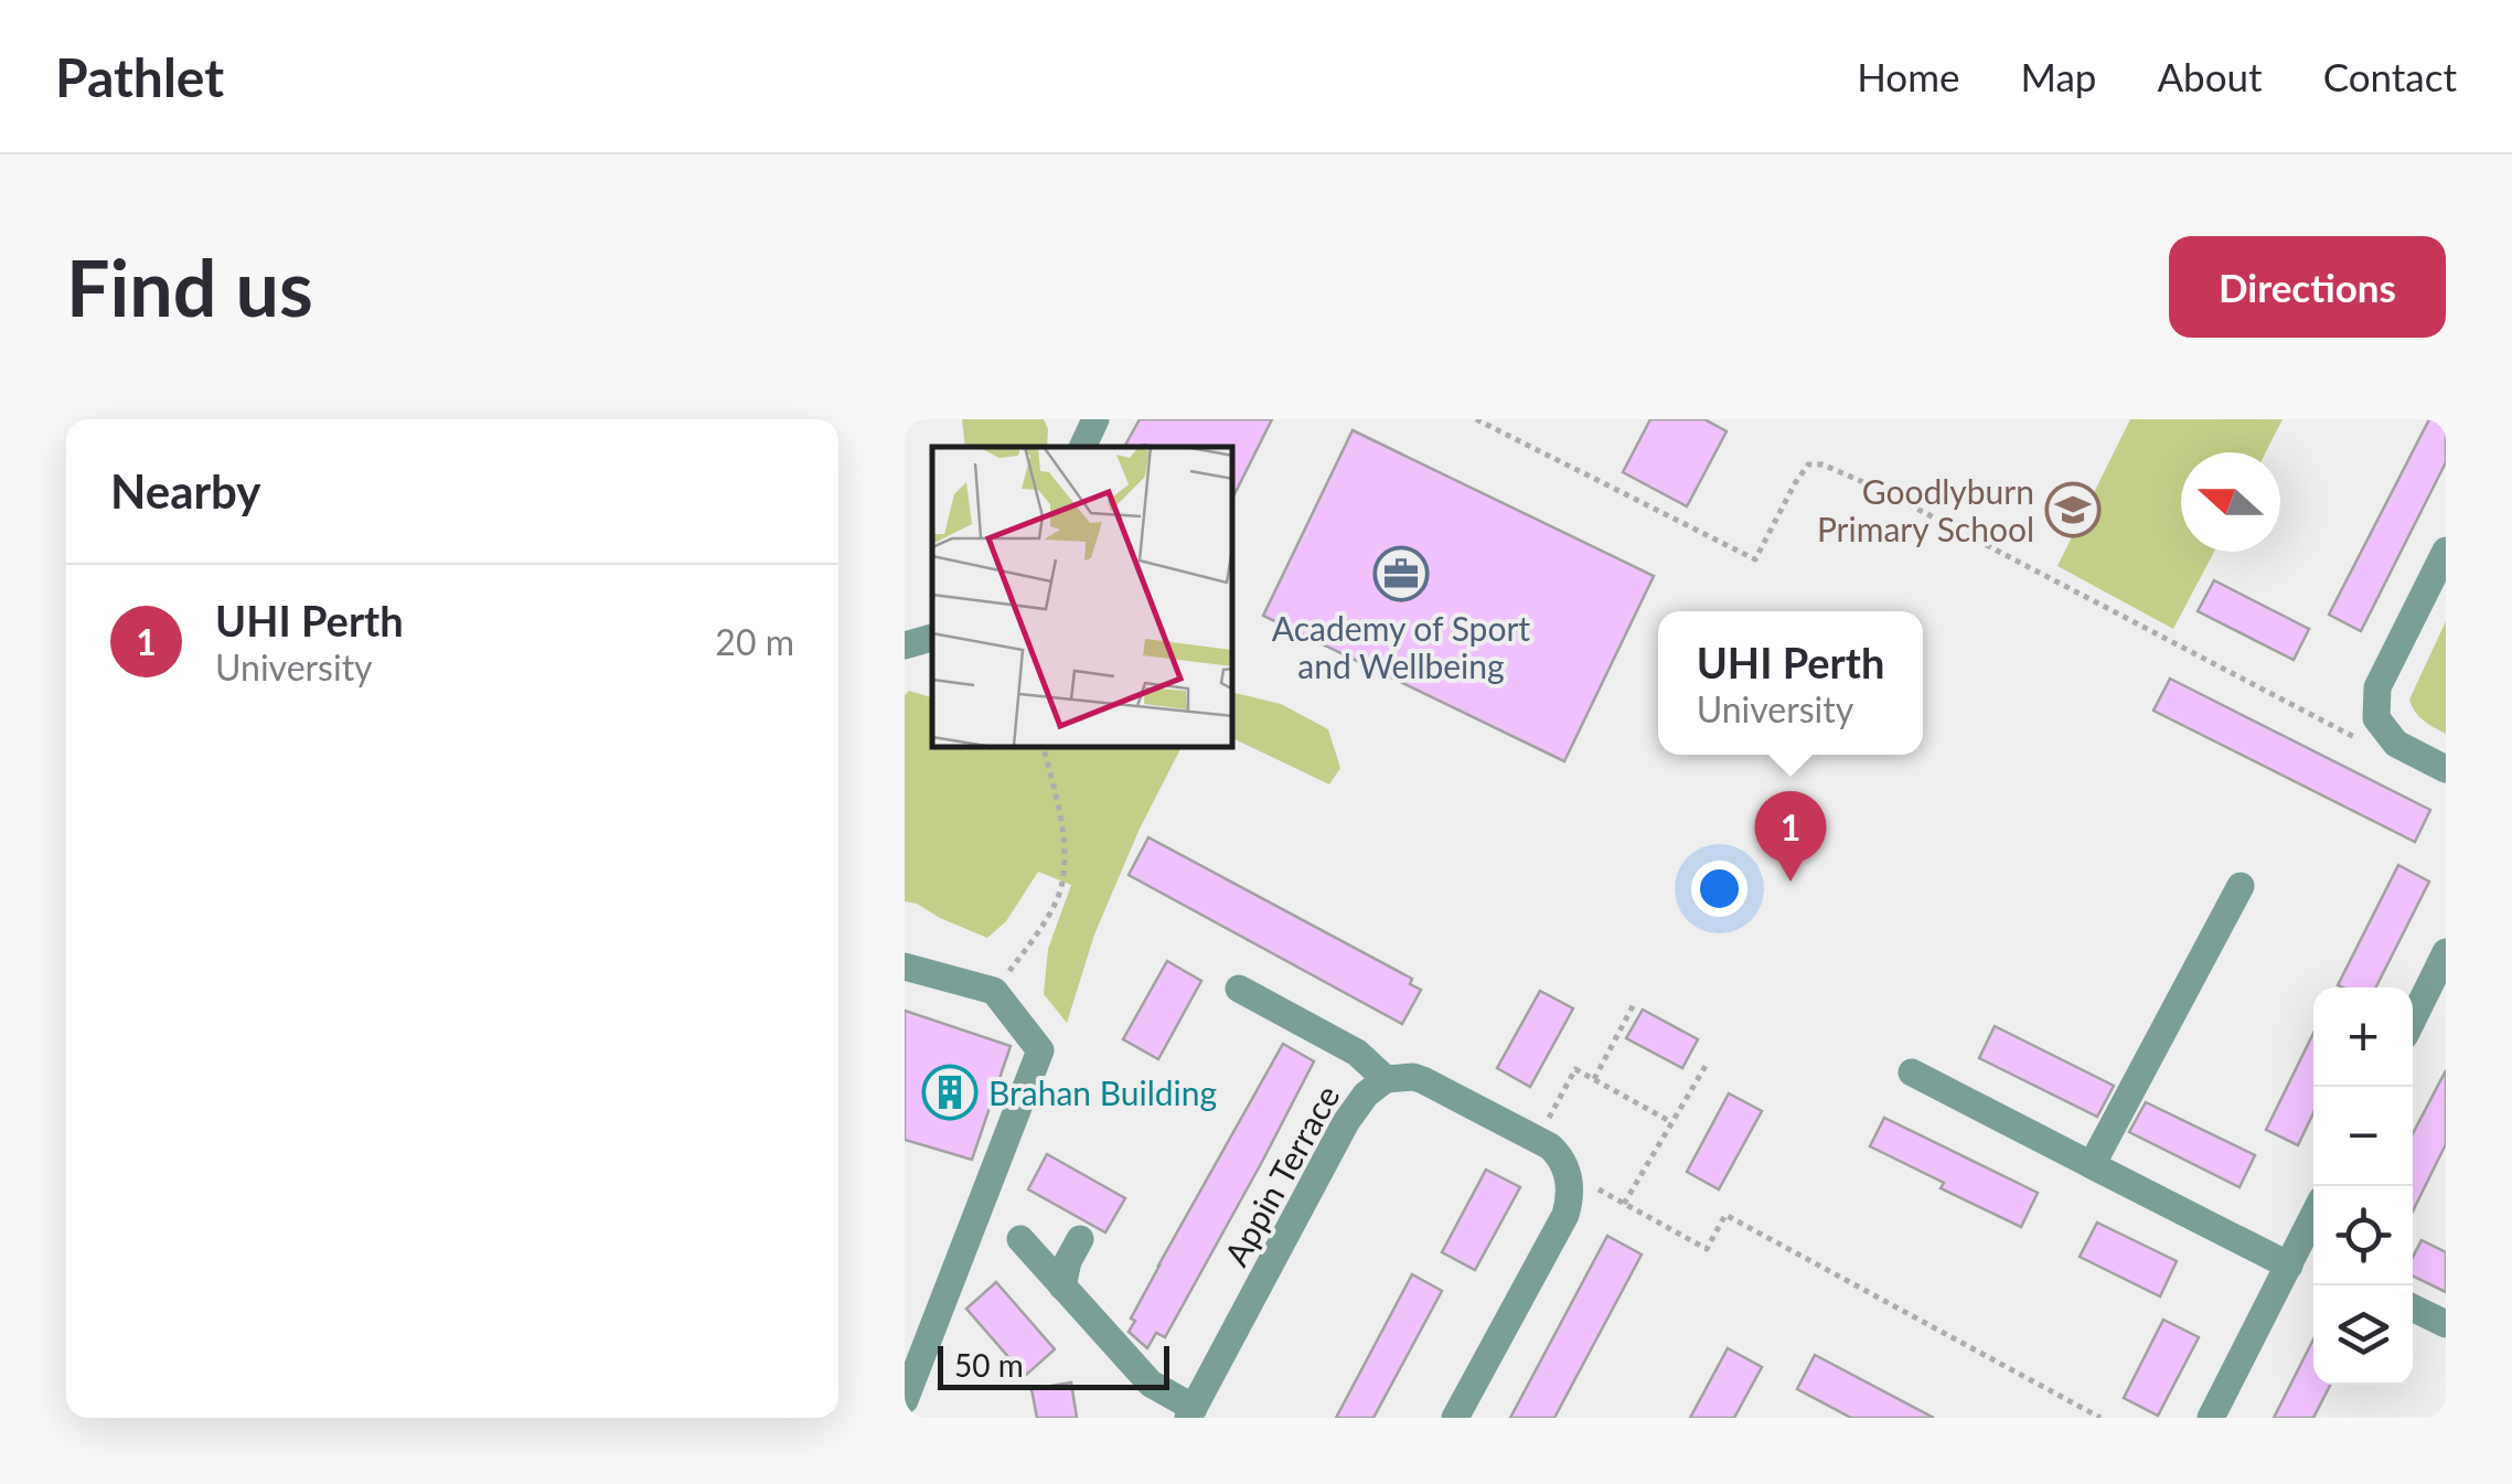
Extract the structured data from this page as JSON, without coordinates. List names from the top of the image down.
{
  "streets": {
    "street": ["Appin Terrace"]
  },
  "places": {
    "school or university": ["Goodlyburn Primary School"],
    "office": ["Academy of Sport and Wellbeing"],
    "building": ["Brahan Building"]
  },
  "scale_bar": "50 m",
  "north": "left",
  "page": {
    "header": "Pathlet",
    "nav": [
      "Home",
      "Map",
      "About",
      "Contact"
    ],
    "buttons": "Directions",
    "title": "Find us",
    "heading": "Nearby",
    "list": [
      {
        "mark": "1",
        "name": "UHI Perth",
        "note": "University",
        "value": "20 m"
      }
    ],
    "popup": ["UHI Perth", "University"],
    "pins": "1",
    "map_buttons": ["+", "−"],
    "scale": "50 m"
  }
}
